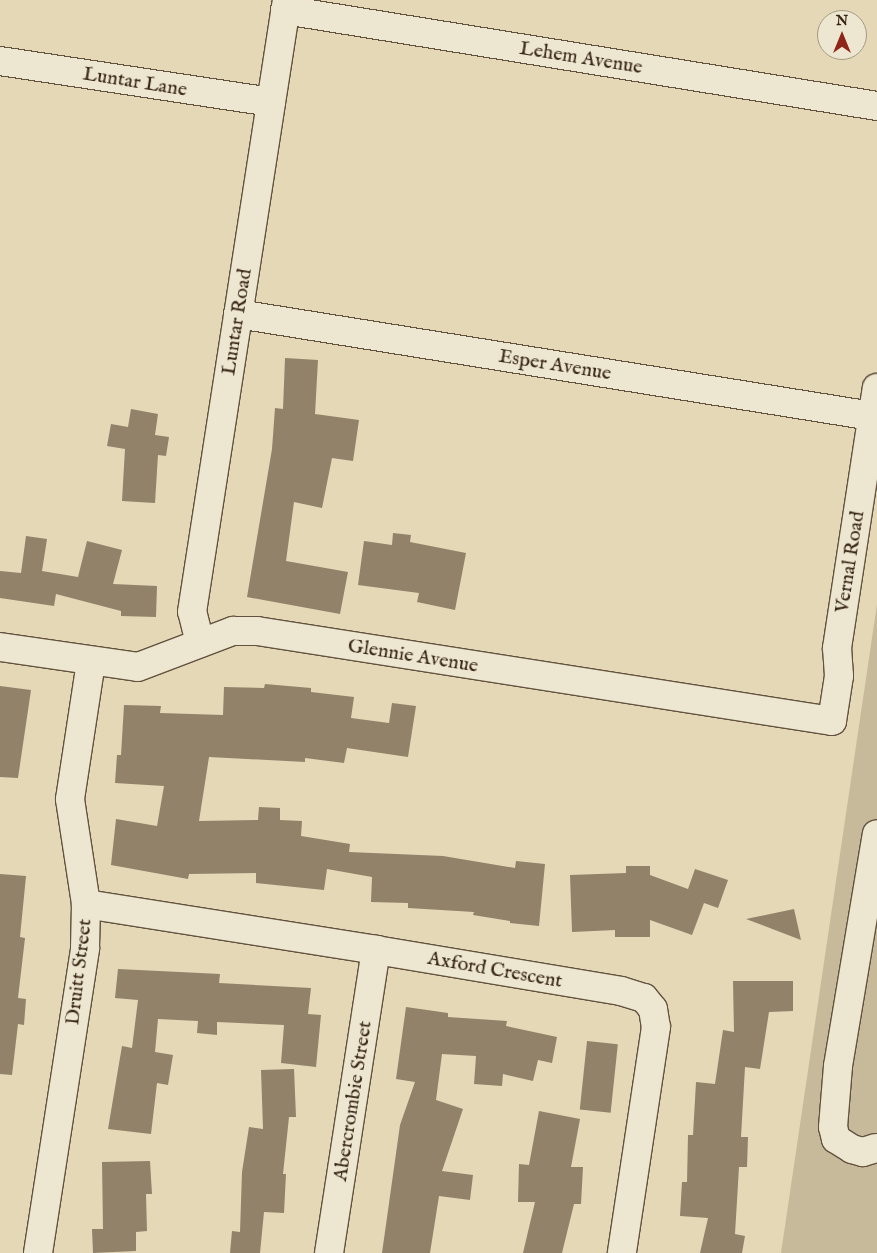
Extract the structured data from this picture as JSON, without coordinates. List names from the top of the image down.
{
  "streets": {
    "street": [
      "Lehem Avenue",
      "Luntar Lane",
      "Luntar Road",
      "Esper Avenue",
      "Vernal Road",
      "Glennie Avenue",
      "Axford Crescent",
      "Druitt Street",
      "Abercrombie Street"
    ]
  },
  "crossings": [
    ["Lehem Avenue", "Luntar Road"],
    ["Luntar Lane", "Luntar Road"],
    ["Luntar Road", "Esper Avenue"],
    ["Luntar Road", "Glennie Avenue"],
    ["Esper Avenue", "Vernal Road"],
    ["Vernal Road", "Glennie Avenue"],
    ["Glennie Avenue", "Druitt Street"],
    ["Axford Crescent", "Druitt Street"],
    ["Axford Crescent", "Abercrombie Street"]
  ],
  "north": "top"
}
